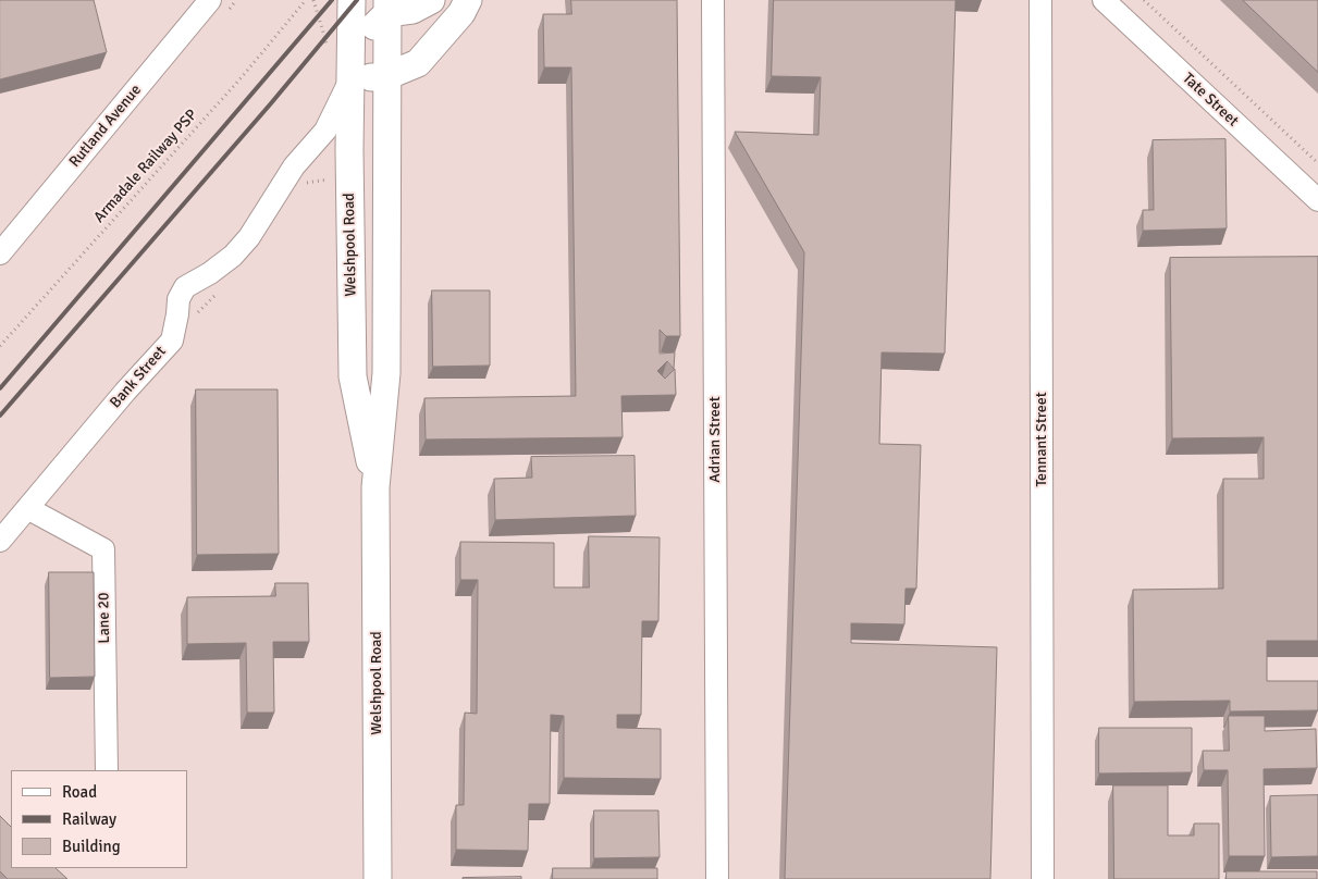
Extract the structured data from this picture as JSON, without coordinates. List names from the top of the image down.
{
  "streets": {
    "main road": ["Welshpool Road"],
    "street": [
      "Tate Street",
      "Rutland Avenue",
      "Bank Street",
      "Adrian Street",
      "Tennant Street",
      "Lane 20"
    ],
    "path": ["Armadale Railway PSP"]
  },
  "crossings": [
    ["Welshpool Road", "Bank Street"],
    ["Bank Street", "Lane 20"]
  ],
  "legend": ["Road", "Railway", "Building"]
}
